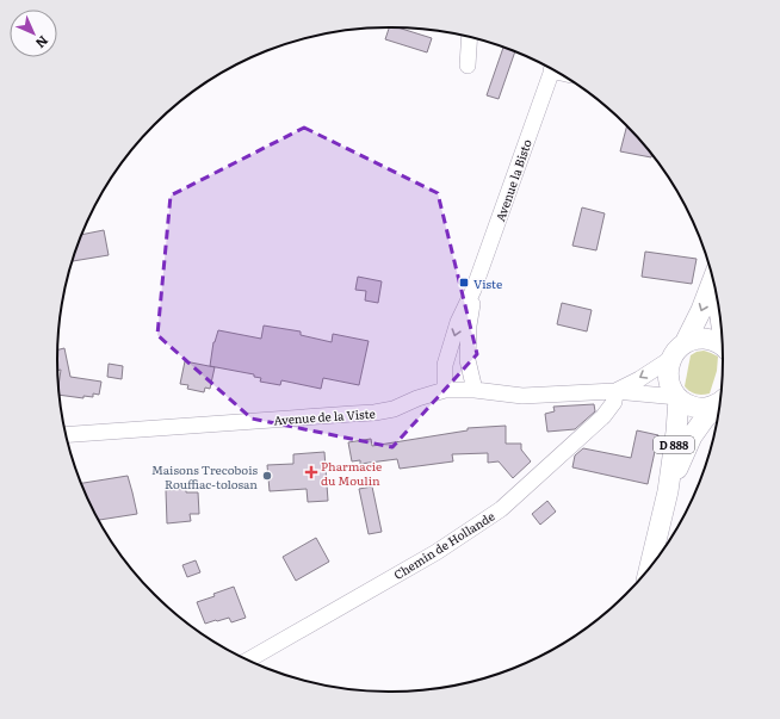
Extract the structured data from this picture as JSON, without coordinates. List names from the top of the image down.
{
  "streets": {
    "main road": ["D 888"],
    "street": ["Avenue la Bisto", "Avenue de la Viste", "Chemin de Hollande"]
  },
  "crossings": [
    ["Avenue de la Viste", "D 888"],
    ["Avenue de la Viste", "Chemin de Hollande"]
  ],
  "places": {
    "transit": ["Viste"],
    "health": ["Pharmacie du Moulin"],
    "other": ["Maisons Trecobois Rouffiac-tolosan"]
  },
  "north": "bottom right"
}
